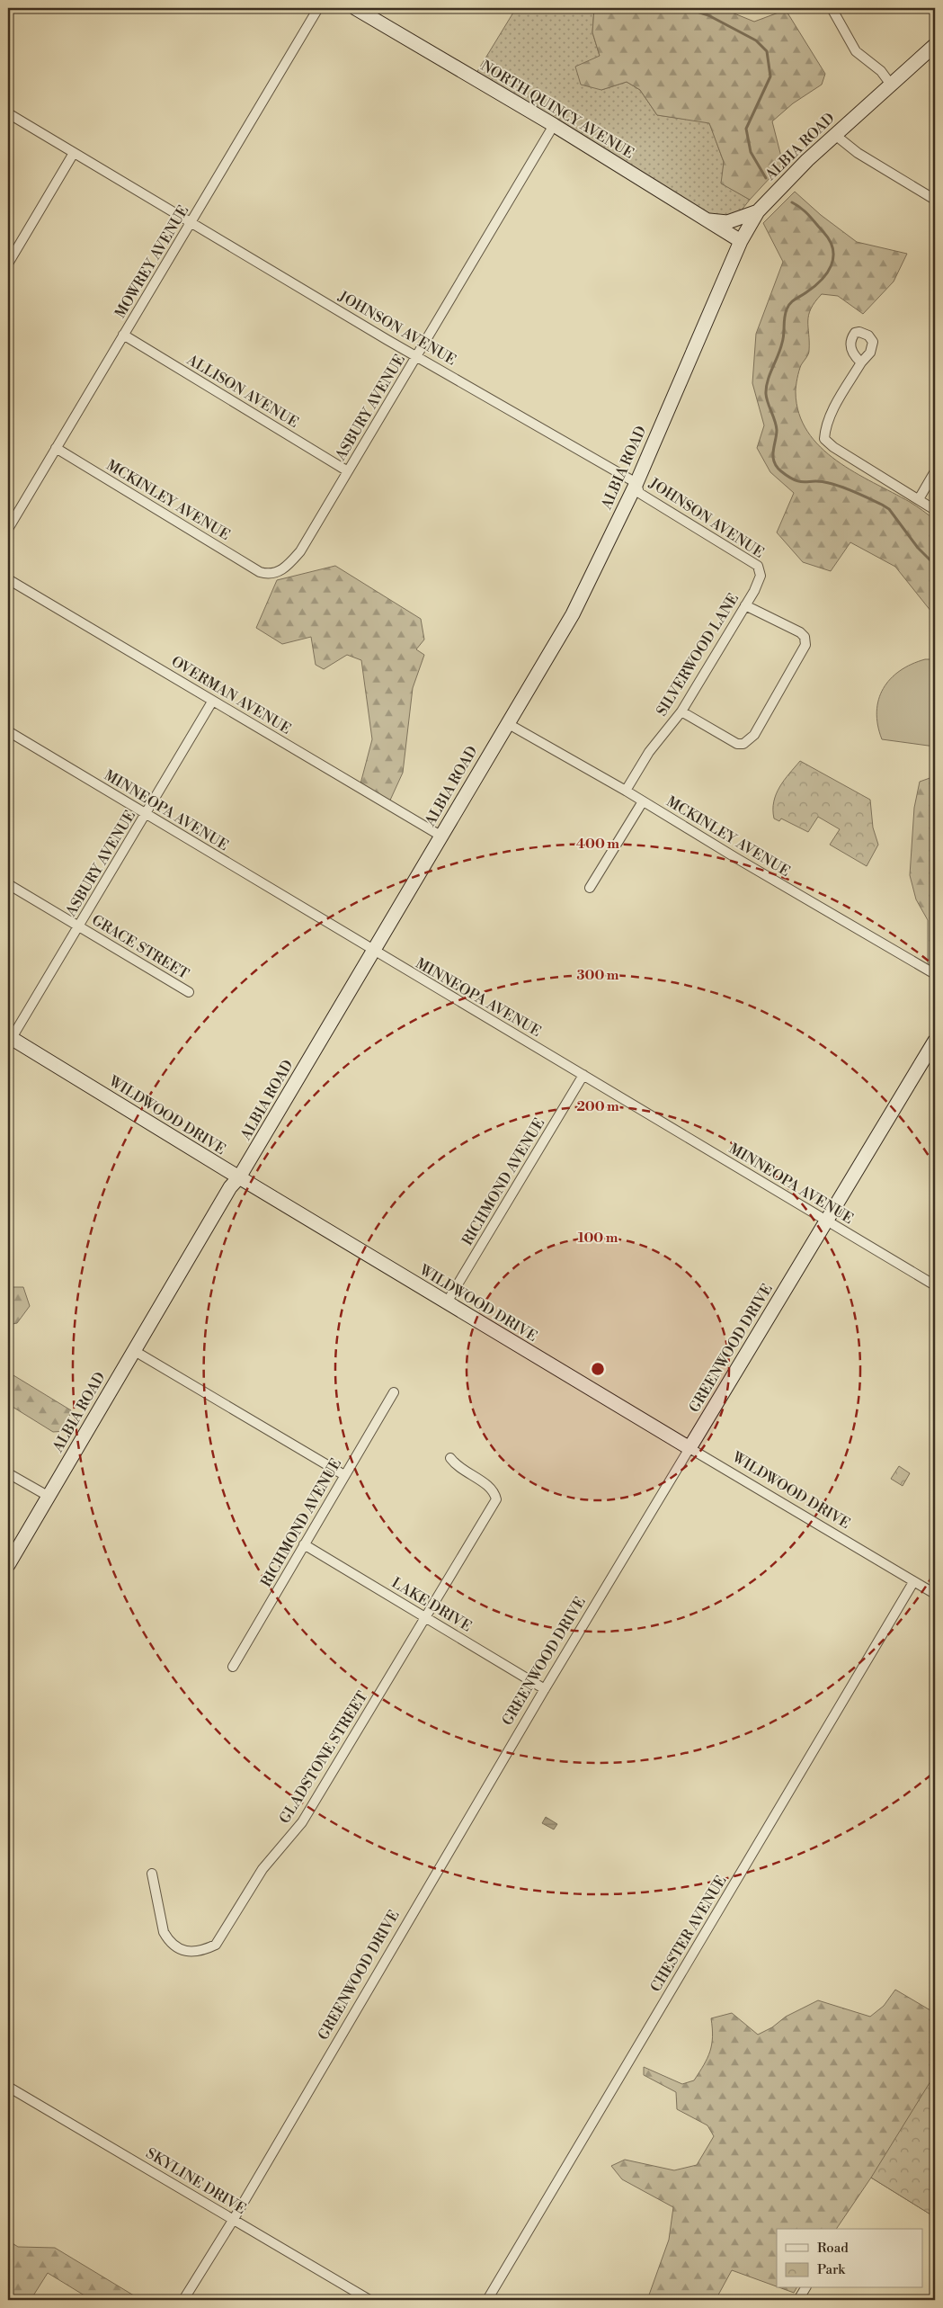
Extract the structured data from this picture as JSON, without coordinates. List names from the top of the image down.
{
  "streets": {
    "street": [
      "NORTH QUINCY AVENUE",
      "ALBIA ROAD",
      "MOWREY AVENUE",
      "JOHNSON AVENUE",
      "ALLISON AVENUE",
      "ASBURY AVENUE",
      "MCKINLEY AVENUE",
      "SILVERWOOD LANE",
      "OVERMAN AVENUE",
      "MINNEOPA AVENUE",
      "GRACE STREET",
      "WILDWOOD DRIVE",
      "RICHMOND AVENUE",
      "GREENWOOD DRIVE",
      "LAKE DRIVE",
      "GLADSTONE STREET",
      "CHESTER AVENUE",
      "SKYLINE DRIVE"
    ]
  },
  "crossings": [
    ["NORTH QUINCY AVENUE", "ALBIA ROAD"],
    ["NORTH QUINCY AVENUE", "ASBURY AVENUE"],
    ["ALBIA ROAD", "JOHNSON AVENUE"],
    ["ALBIA ROAD", "MCKINLEY AVENUE"],
    ["ALBIA ROAD", "OVERMAN AVENUE"],
    ["ALBIA ROAD", "MINNEOPA AVENUE"],
    ["ALBIA ROAD", "WILDWOOD DRIVE"],
    ["MOWREY AVENUE", "JOHNSON AVENUE"],
    ["MOWREY AVENUE", "ALLISON AVENUE"],
    ["MOWREY AVENUE", "MCKINLEY AVENUE"],
    ["JOHNSON AVENUE", "ASBURY AVENUE"],
    ["JOHNSON AVENUE", "SILVERWOOD LANE"],
    ["ALLISON AVENUE", "ASBURY AVENUE"],
    ["ASBURY AVENUE", "MCKINLEY AVENUE"],
    ["ASBURY AVENUE", "OVERMAN AVENUE"],
    ["ASBURY AVENUE", "MINNEOPA AVENUE"],
    ["ASBURY AVENUE", "GRACE STREET"],
    ["ASBURY AVENUE", "WILDWOOD DRIVE"],
    ["MCKINLEY AVENUE", "SILVERWOOD LANE"],
    ["MINNEOPA AVENUE", "RICHMOND AVENUE"],
    ["MINNEOPA AVENUE", "GREENWOOD DRIVE"],
    ["WILDWOOD DRIVE", "RICHMOND AVENUE"],
    ["WILDWOOD DRIVE", "GREENWOOD DRIVE"],
    ["WILDWOOD DRIVE", "CHESTER AVENUE"],
    ["RICHMOND AVENUE", "LAKE DRIVE"],
    ["GREENWOOD DRIVE", "LAKE DRIVE"],
    ["GREENWOOD DRIVE", "SKYLINE DRIVE"],
    ["LAKE DRIVE", "GLADSTONE STREET"]
  ],
  "legend": ["Road", "Park"],
  "rings": [
    "400 m",
    "300 m",
    "200 m",
    "100 m"
  ]
}
